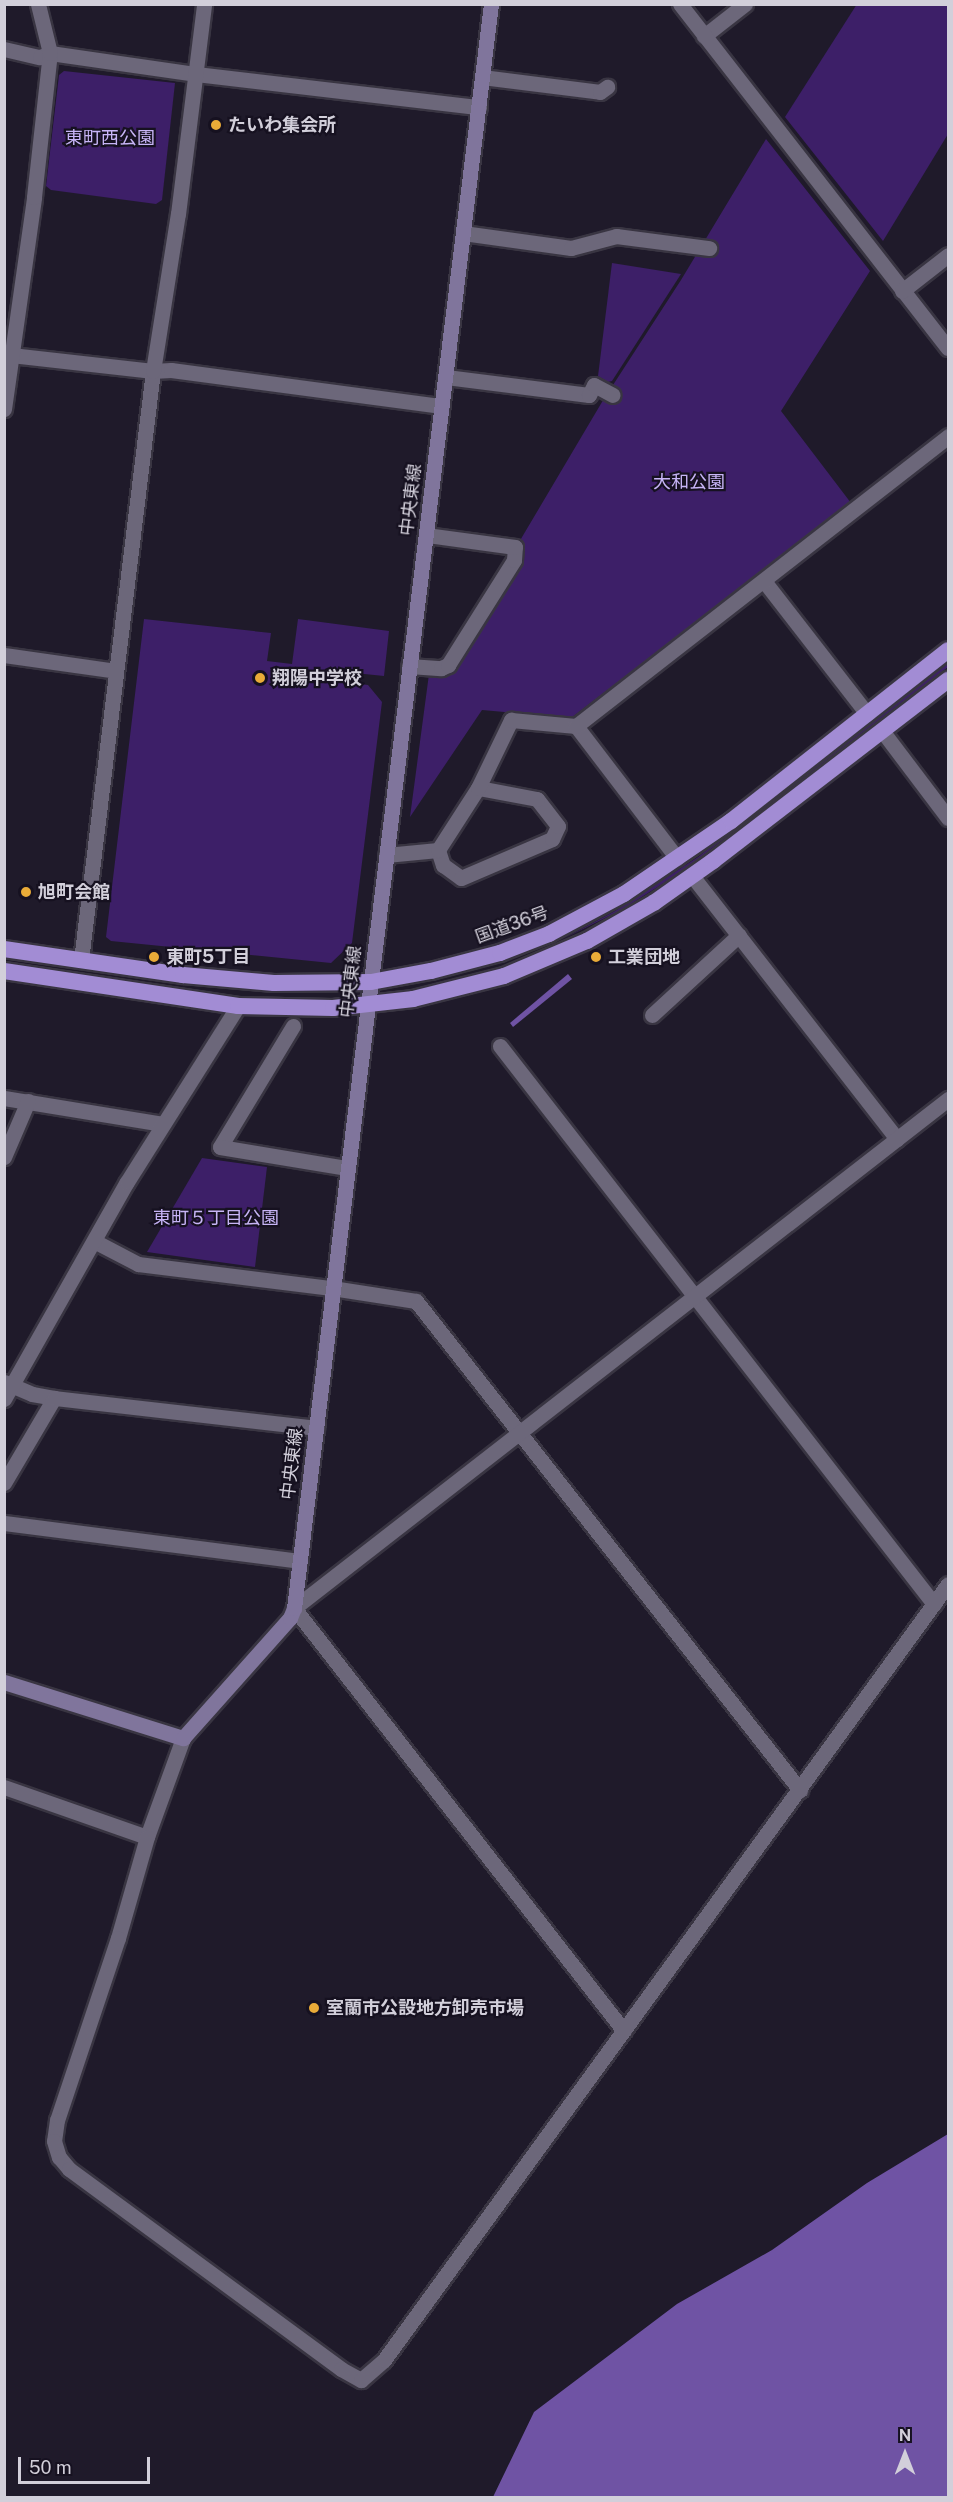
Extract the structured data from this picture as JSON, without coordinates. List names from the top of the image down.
{
  "streets": {
    "highway": ["国道36号"],
    "main road": ["中央東線"]
  },
  "crossings": [
    ["中央東線", "国道36号"]
  ],
  "parks": ["東町西公園", "大和公園", "東町５丁目公園"],
  "places": [
    "たいわ集会所",
    "翔陽中学校",
    "旭町会館",
    "東町5丁目",
    "工業団地",
    "室蘭市公設地方卸売市場"
  ],
  "scale_bar": "50 m",
  "north": "top"
}
